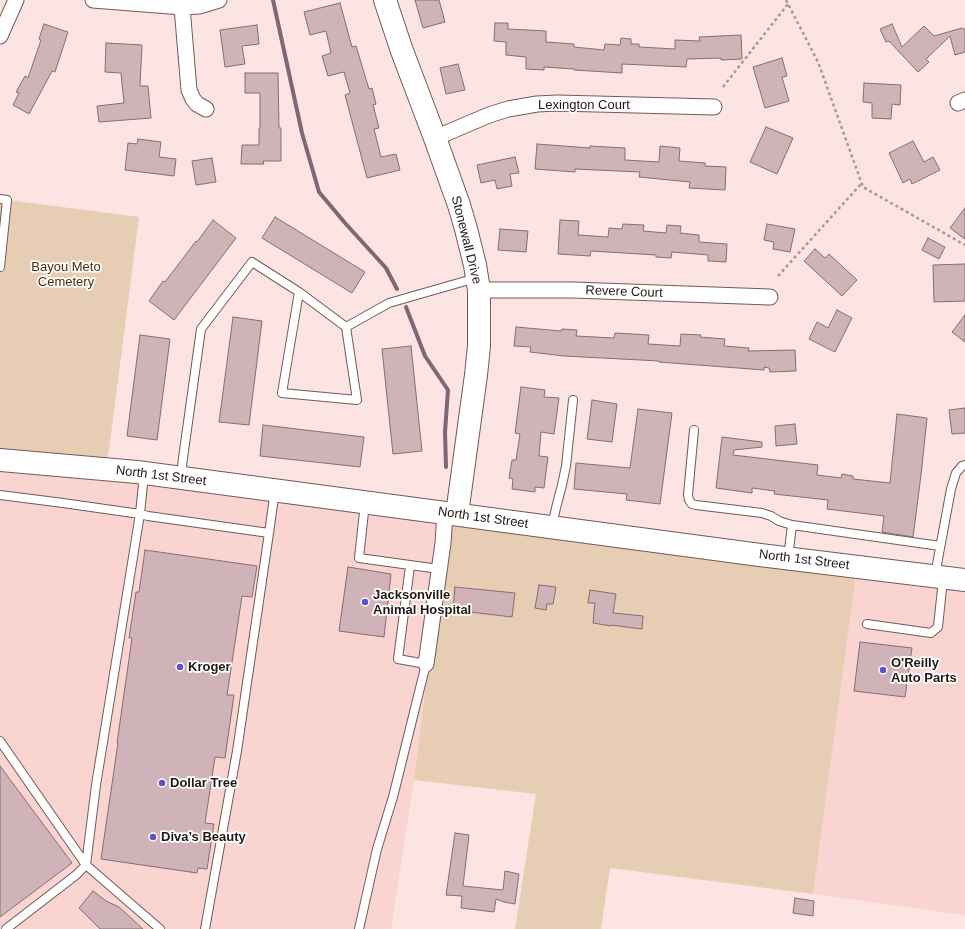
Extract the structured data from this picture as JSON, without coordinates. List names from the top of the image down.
{
  "streets": {
    "main road": ["Stonewall Drive", "North 1st Street"],
    "street": ["Lexington Court", "Revere Court"]
  },
  "crossings": [
    ["Lexington Court", "Stonewall Drive"],
    ["Stonewall Drive", "Revere Court"],
    ["Stonewall Drive", "North 1st Street"]
  ],
  "parks": ["Bayou Meto Cemetery"],
  "places": [
    "Jacksonville Animal Hospital",
    "Kroger",
    "O'Reilly Auto Parts",
    "Dollar Tree",
    "Diva’s Beauty"
  ]
}
